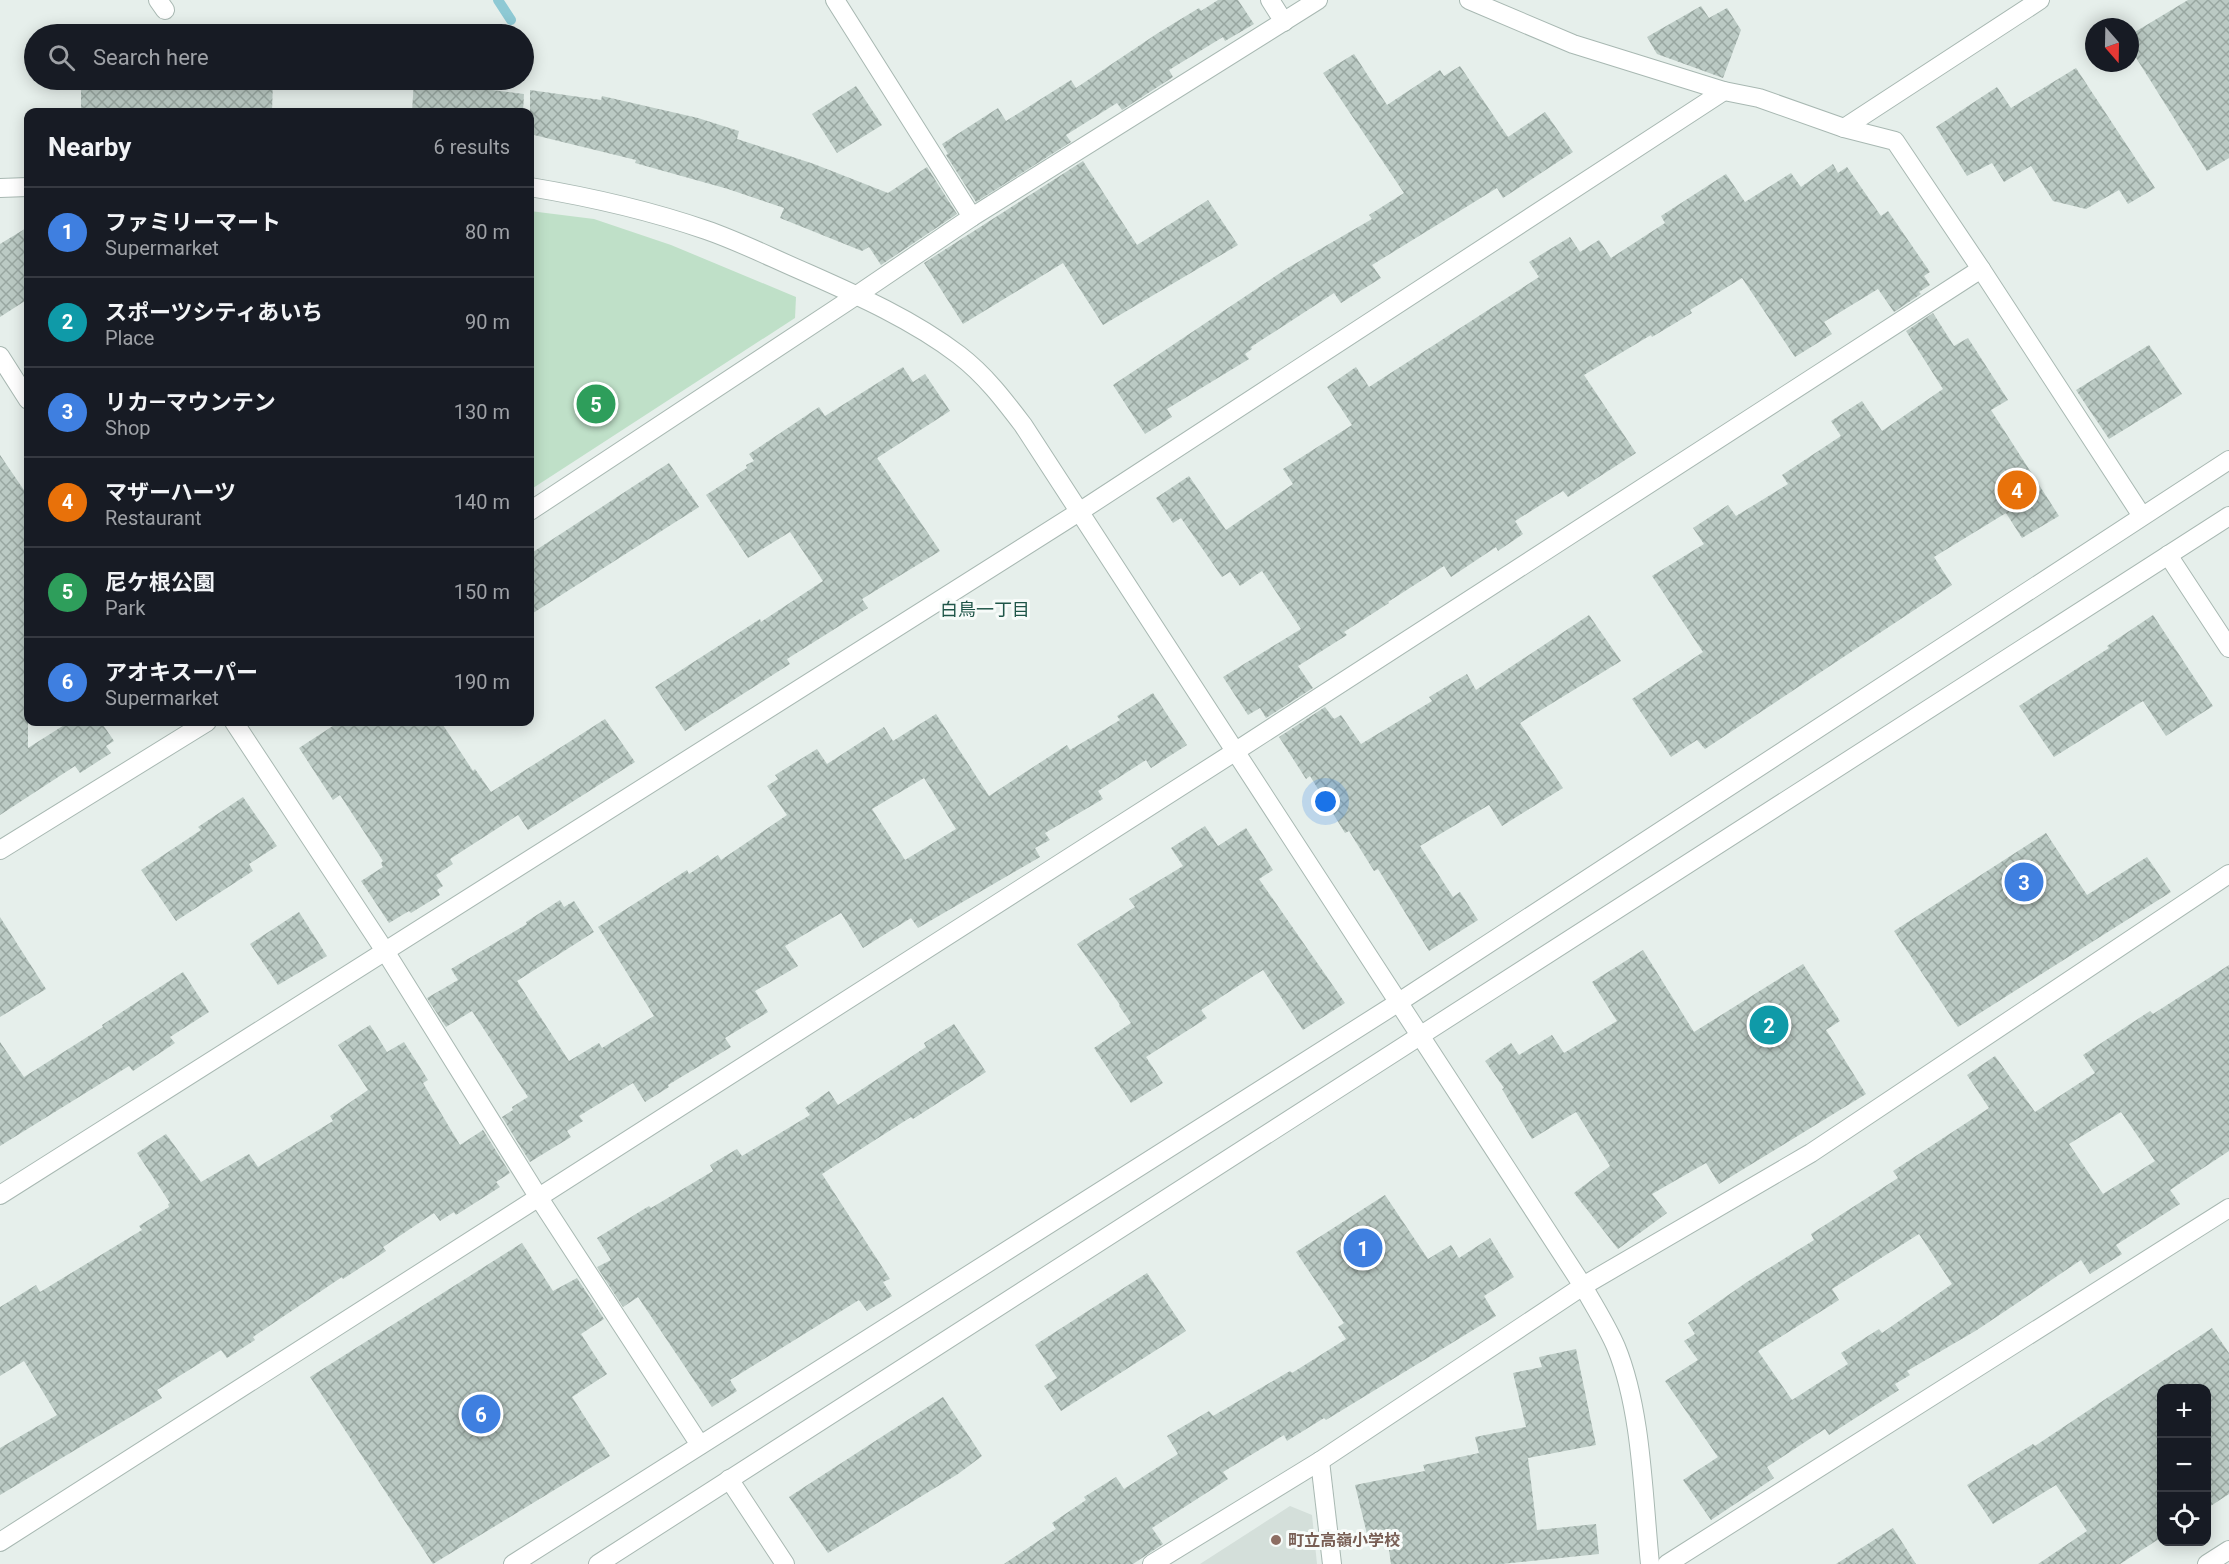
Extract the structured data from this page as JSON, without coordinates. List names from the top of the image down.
{
  "districts": ["白鳥一丁目"],
  "places": ["町立高嶺小学校"],
  "north": "bottom",
  "page": {
    "search": "Search here",
    "heading": ["Nearby", "6 results"],
    "list": [
      {
        "mark": "1",
        "name": "ファミリーマート",
        "note": "Supermarket",
        "value": "80 m"
      },
      {
        "mark": "2",
        "name": "スポーツシティあいち",
        "note": "Place",
        "value": "90 m"
      },
      {
        "mark": "3",
        "name": "リカ―マウンテン",
        "note": "Shop",
        "value": "130 m"
      },
      {
        "mark": "4",
        "name": "マザーハーツ",
        "note": "Restaurant",
        "value": "140 m"
      },
      {
        "mark": "5",
        "name": "尼ケ根公園",
        "note": "Park",
        "value": "150 m"
      },
      {
        "mark": "6",
        "name": "アオキスーパー",
        "note": "Supermarket",
        "value": "190 m"
      }
    ],
    "pins": [
      "5",
      "4",
      "3",
      "2",
      "1",
      "6"
    ],
    "map_buttons": ["+", "−"]
  }
}
